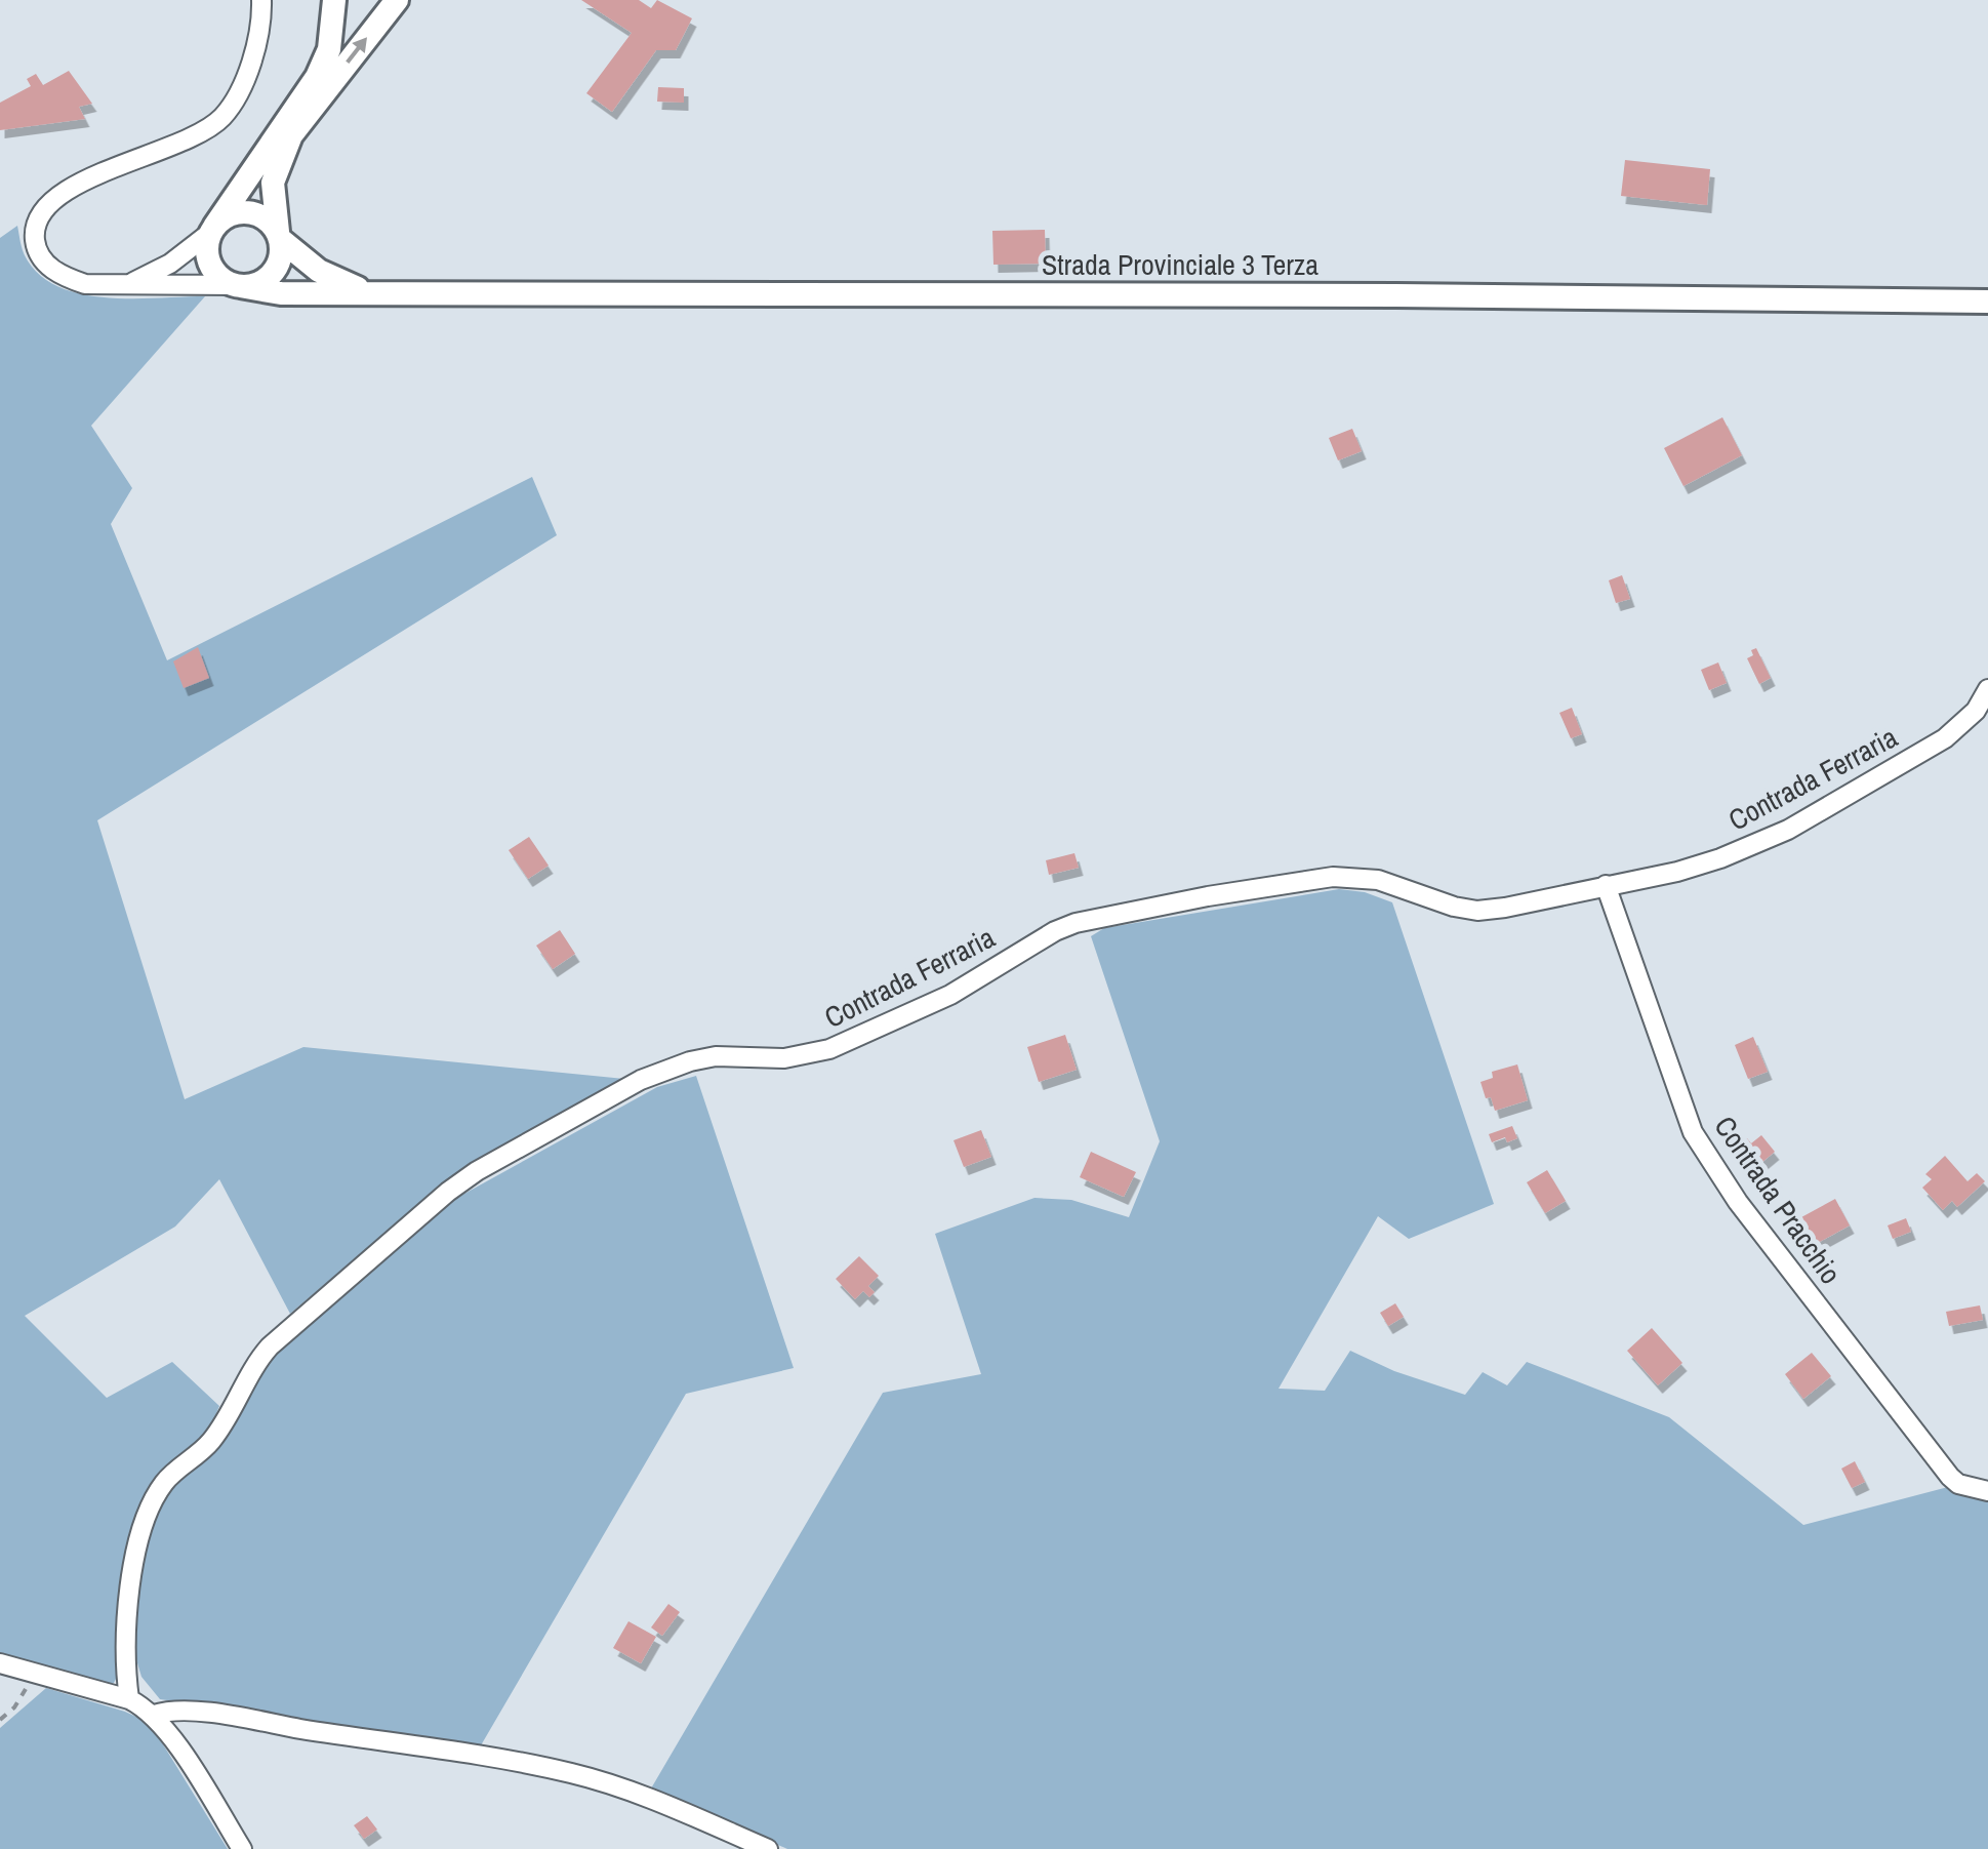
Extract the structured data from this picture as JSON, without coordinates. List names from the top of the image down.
{
  "streets": {
    "street": ["Strada Provinciale 3 Terza", "Contrada Ferraria", "Contrada Pracchio"]
  },
  "crossings": [
    ["Contrada Ferraria", "Contrada Pracchio"]
  ]
}
